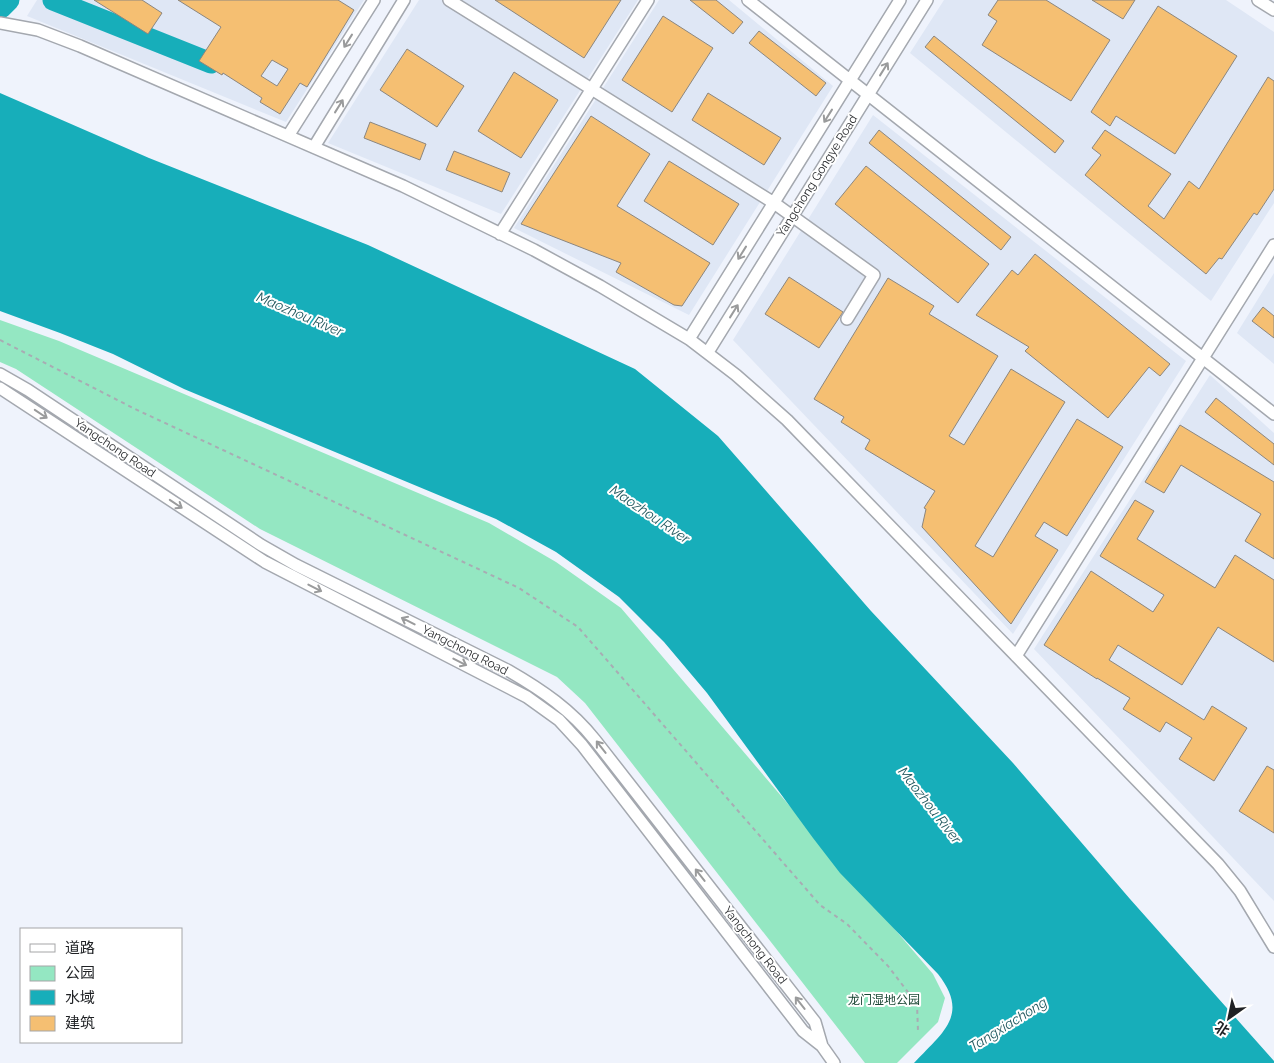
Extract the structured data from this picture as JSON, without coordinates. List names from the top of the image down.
{
  "streets": {
    "street": ["Yangchong Gongye Road", "Yangchong Road"]
  },
  "water": ["Maozhou River", "Tangxiachong"],
  "parks": ["龙门湿地公园"],
  "legend": [
    "道路",
    "公园",
    "水域",
    "建筑"
  ],
  "north": "bottom left"
}
